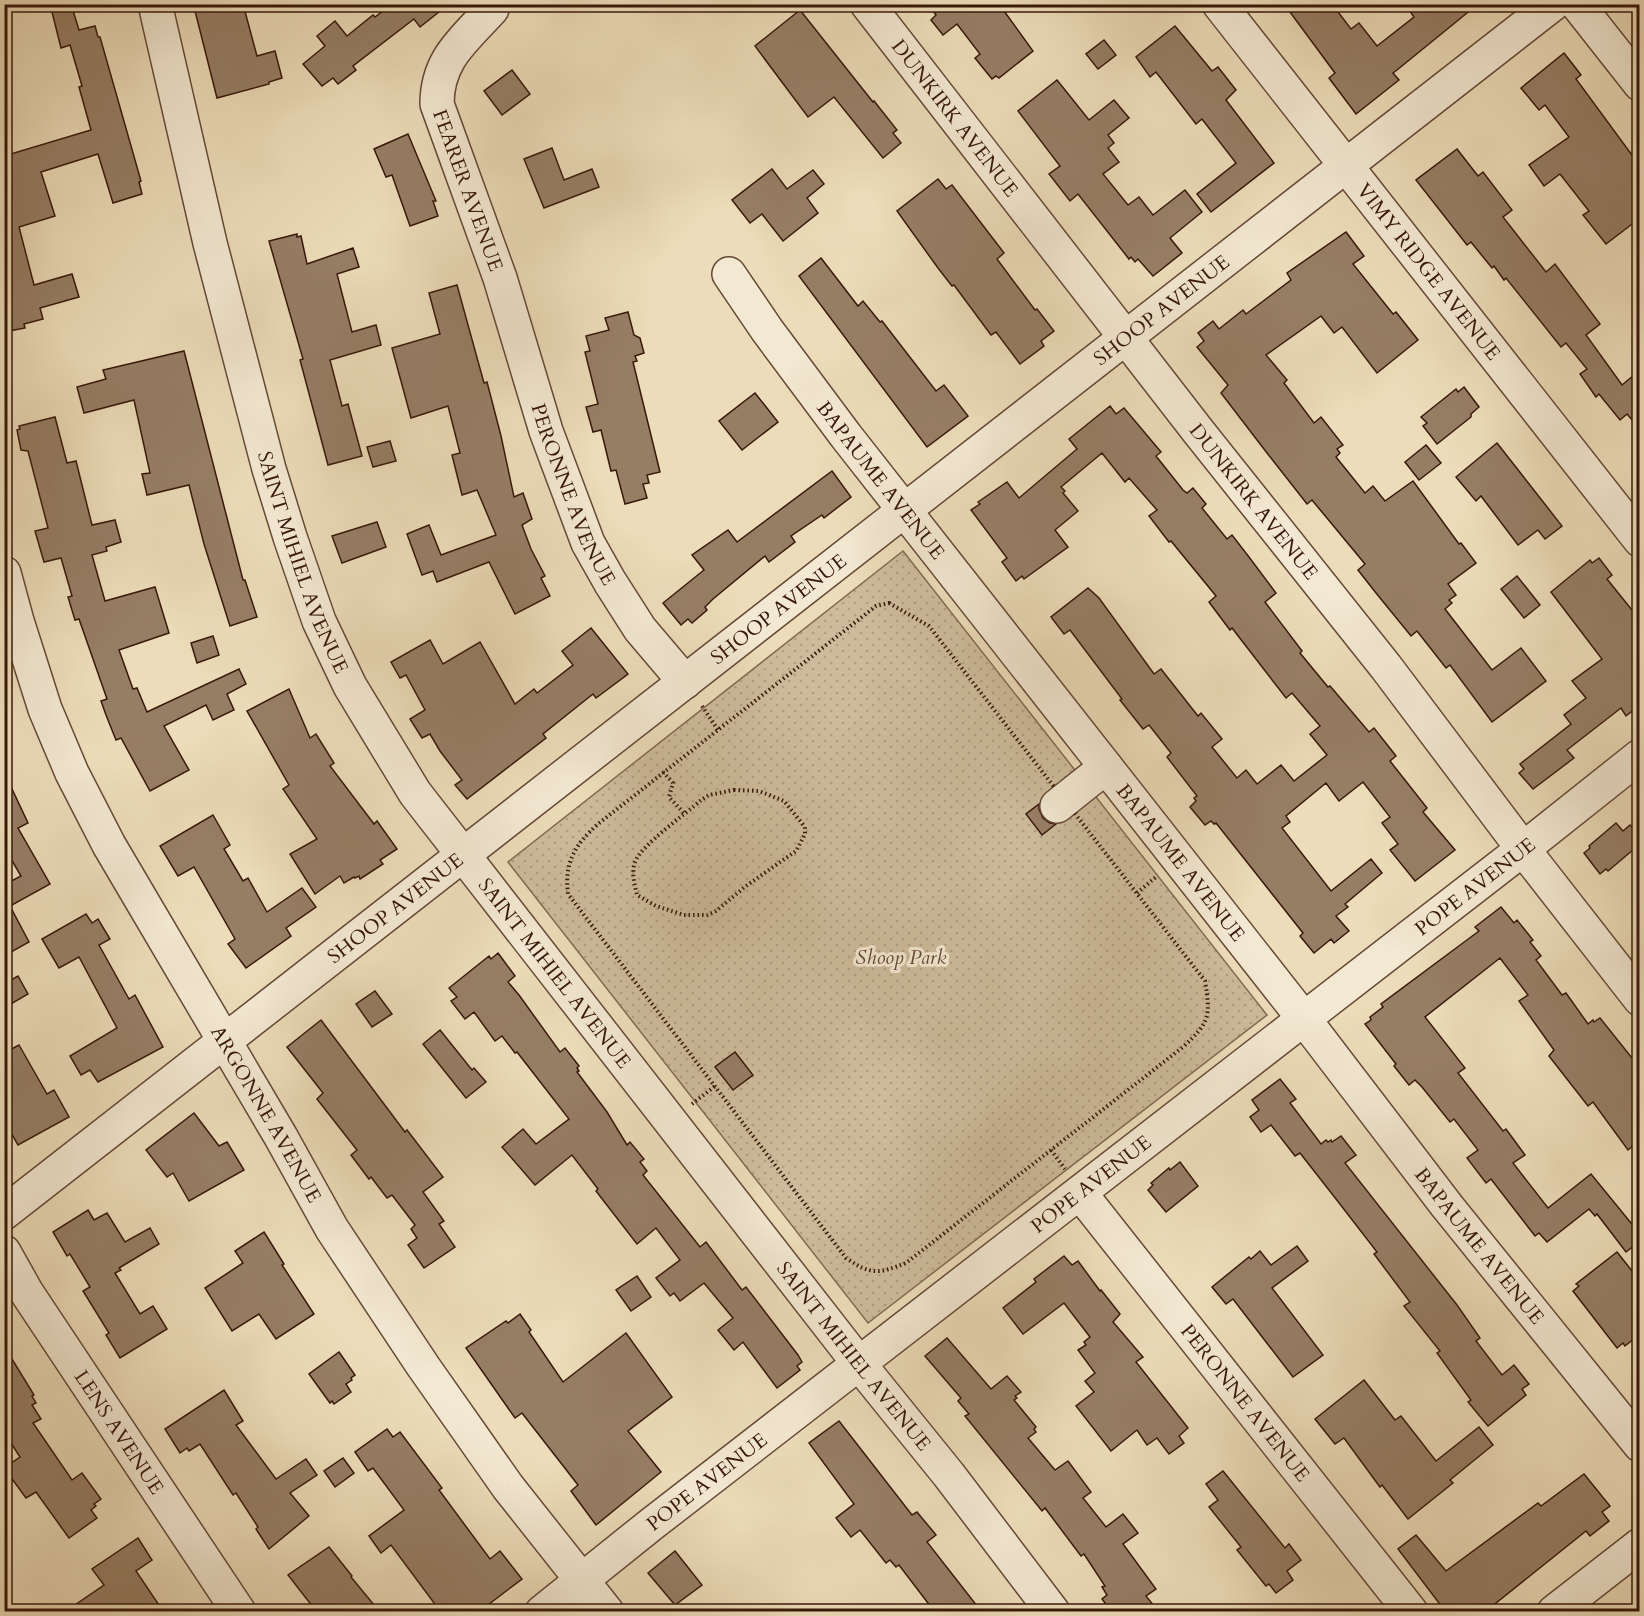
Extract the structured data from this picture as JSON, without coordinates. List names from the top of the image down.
{
  "streets": {
    "street": [
      "DUNKIRK AVENUE",
      "FEARER AVENUE",
      "VIMY RIDGE AVENUE",
      "SHOOP AVENUE",
      "BAPAUME AVENUE",
      "PERONNE AVENUE",
      "SAINT MIHIEL AVENUE",
      "POPE AVENUE",
      "ARGONNE AVENUE",
      "LENS AVENUE"
    ]
  },
  "crossings": [
    ["DUNKIRK AVENUE", "SHOOP AVENUE"],
    ["DUNKIRK AVENUE", "POPE AVENUE"],
    ["FEARER AVENUE", "PERONNE AVENUE"],
    ["VIMY RIDGE AVENUE", "SHOOP AVENUE"],
    ["SHOOP AVENUE", "BAPAUME AVENUE"],
    ["SHOOP AVENUE", "PERONNE AVENUE"],
    ["SHOOP AVENUE", "SAINT MIHIEL AVENUE"],
    ["SHOOP AVENUE", "ARGONNE AVENUE"],
    ["BAPAUME AVENUE", "POPE AVENUE"],
    ["PERONNE AVENUE", "POPE AVENUE"],
    ["SAINT MIHIEL AVENUE", "POPE AVENUE"],
    ["POPE AVENUE", "ARGONNE AVENUE"]
  ],
  "parks": ["Shoop Park"]
}
